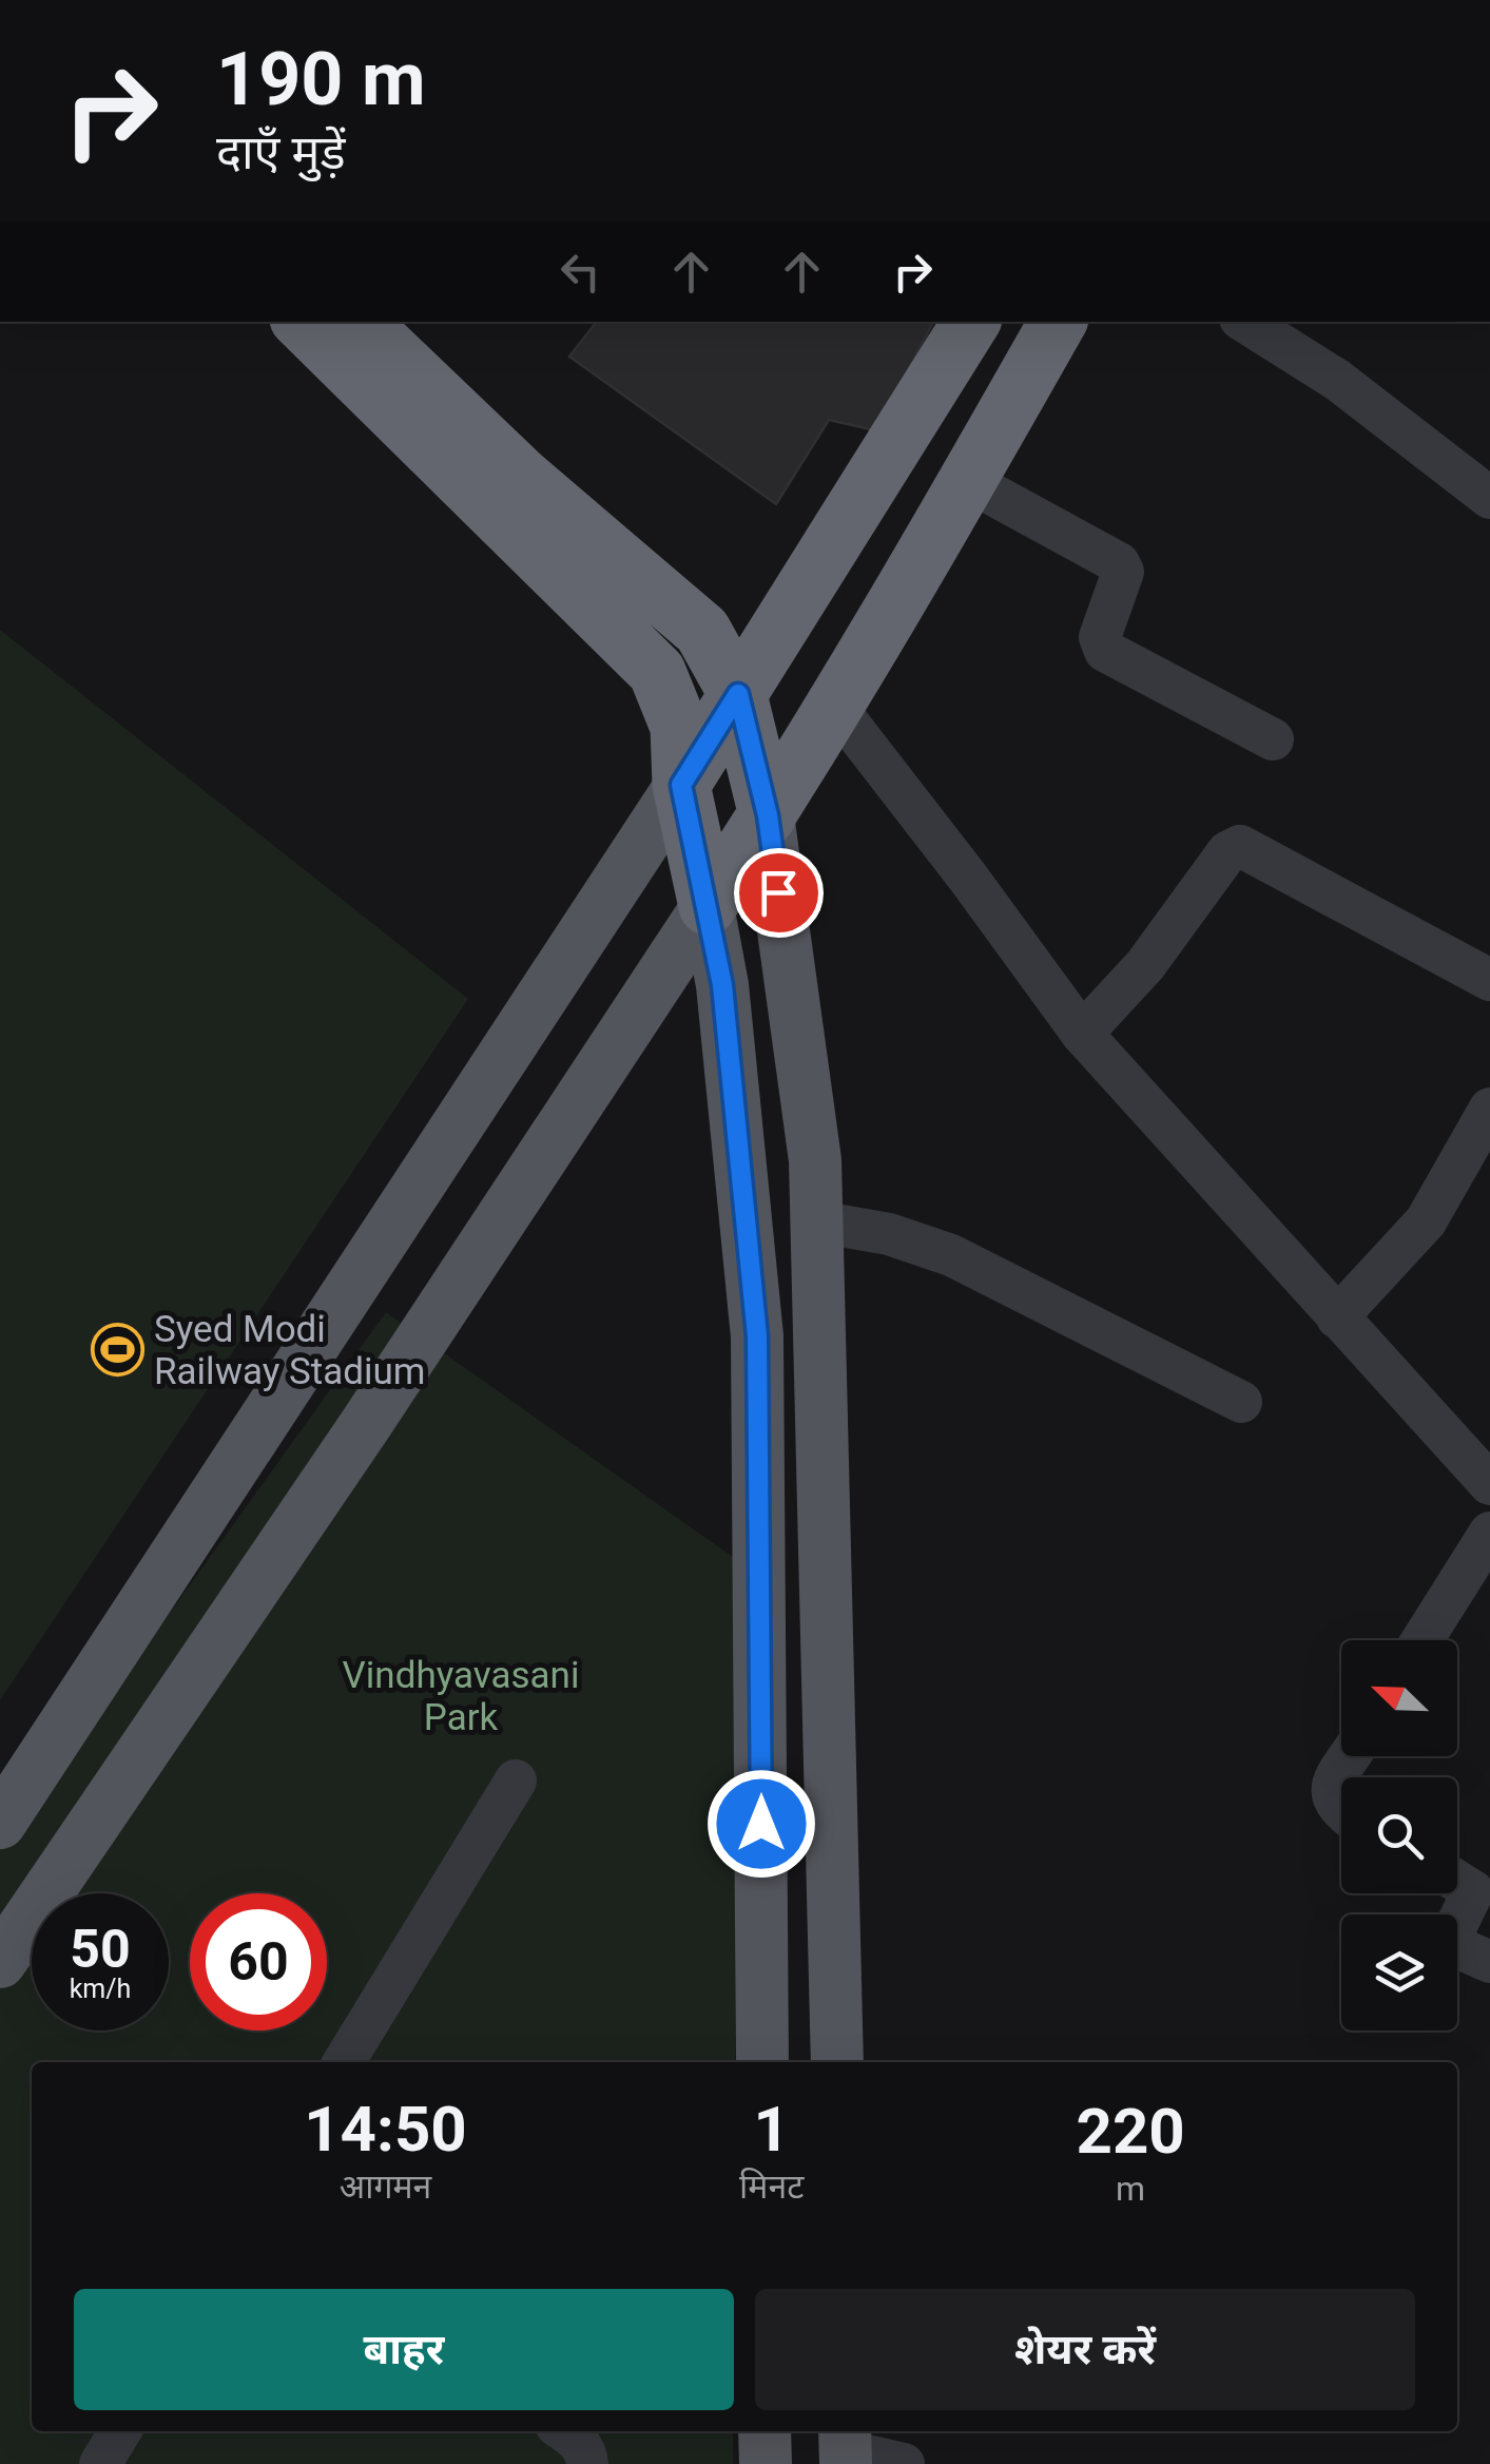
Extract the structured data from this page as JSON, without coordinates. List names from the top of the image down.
{
  "parks": ["Vindhyavasani Park"],
  "places": {
    "sports": ["Syed Modi Railway Stadium"]
  },
  "north": "top left",
  "page": {
    "turn": ["190 m", "दाएँ मुड़ें"],
    "speed": "50 km/h",
    "limit": "60",
    "eta": [
      "14:50",
      "आगमन",
      "1",
      "मिनट",
      "220",
      "m"
    ],
    "buttons": ["बाहर", "शेयर करें"]
  }
}
